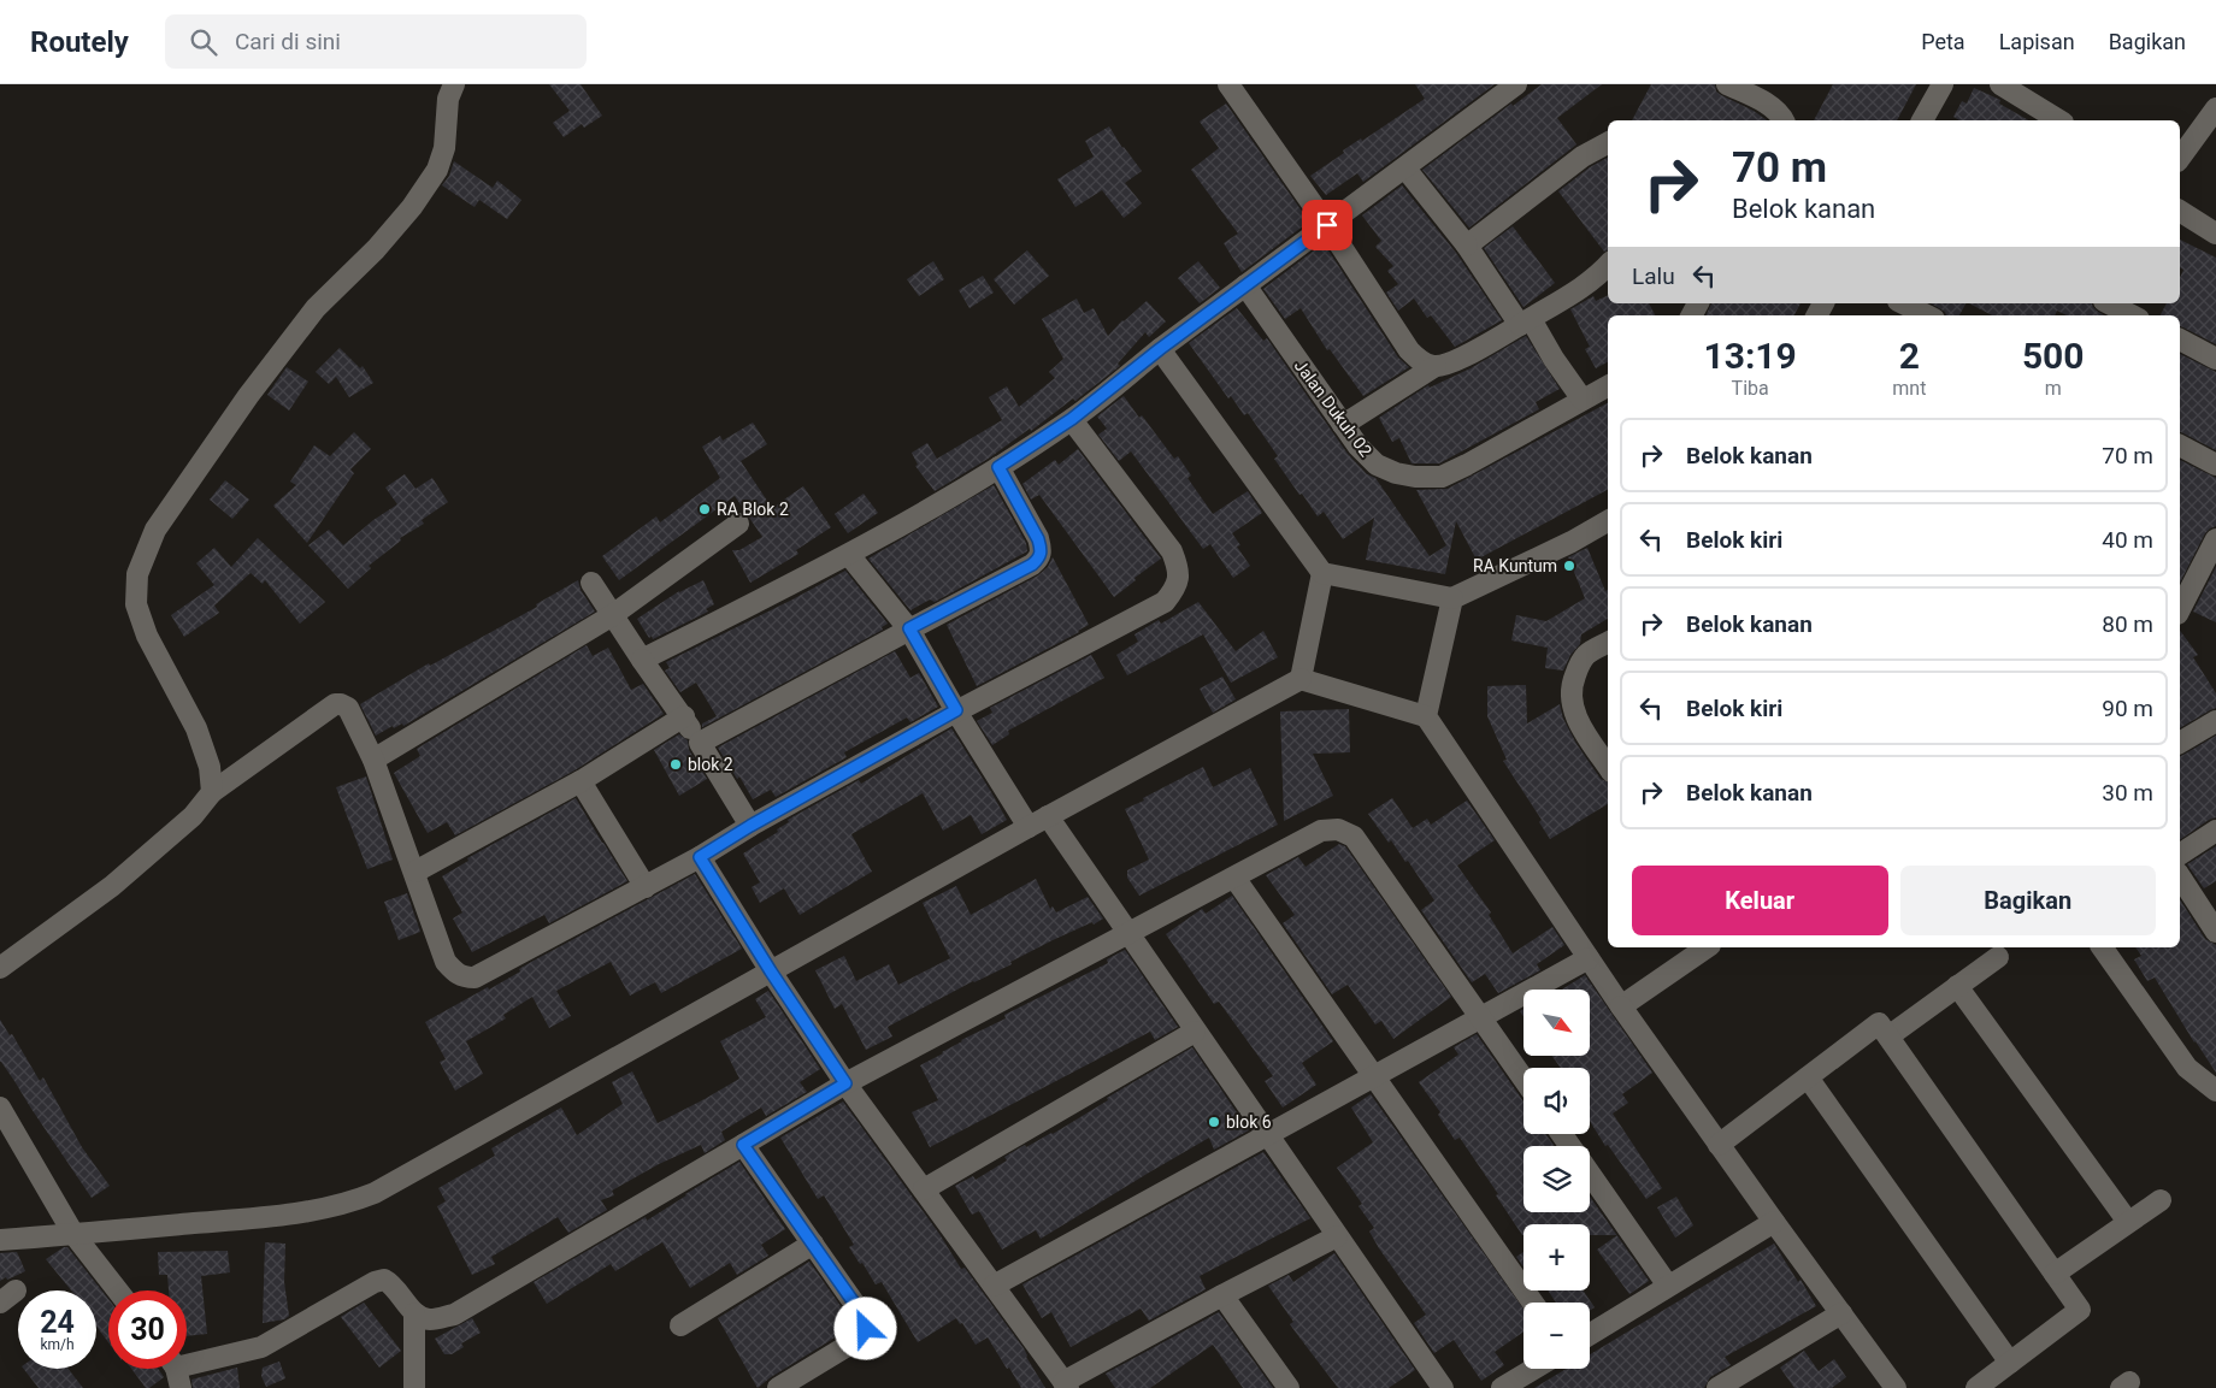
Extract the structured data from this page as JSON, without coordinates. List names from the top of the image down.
{
  "streets": {
    "street": ["Jalan Dukuh 02"]
  },
  "places": [
    "RA Blok 2",
    "RA Kuntum",
    "blok 2",
    "blok 6"
  ],
  "north": "bottom right",
  "page": {
    "header": "Routely",
    "search": "Cari di sini",
    "nav": ["Peta", "Lapisan", "Bagikan"],
    "turn": ["70 m", "Belok kanan"],
    "then": "Lalu",
    "eta": [
      "13:19",
      "Tiba",
      "2",
      "mnt",
      "500",
      "m"
    ],
    "list": [
      {
        "name": "Belok kanan",
        "value": "70 m"
      },
      {
        "name": "Belok kiri",
        "value": "40 m"
      },
      {
        "name": "Belok kanan",
        "value": "80 m"
      },
      {
        "name": "Belok kiri",
        "value": "90 m"
      },
      {
        "name": "Belok kanan",
        "value": "30 m"
      }
    ],
    "buttons": ["Keluar", "Bagikan"],
    "map_buttons": ["+", "−"],
    "speed": "24 km/h",
    "limit": "30"
  }
}
